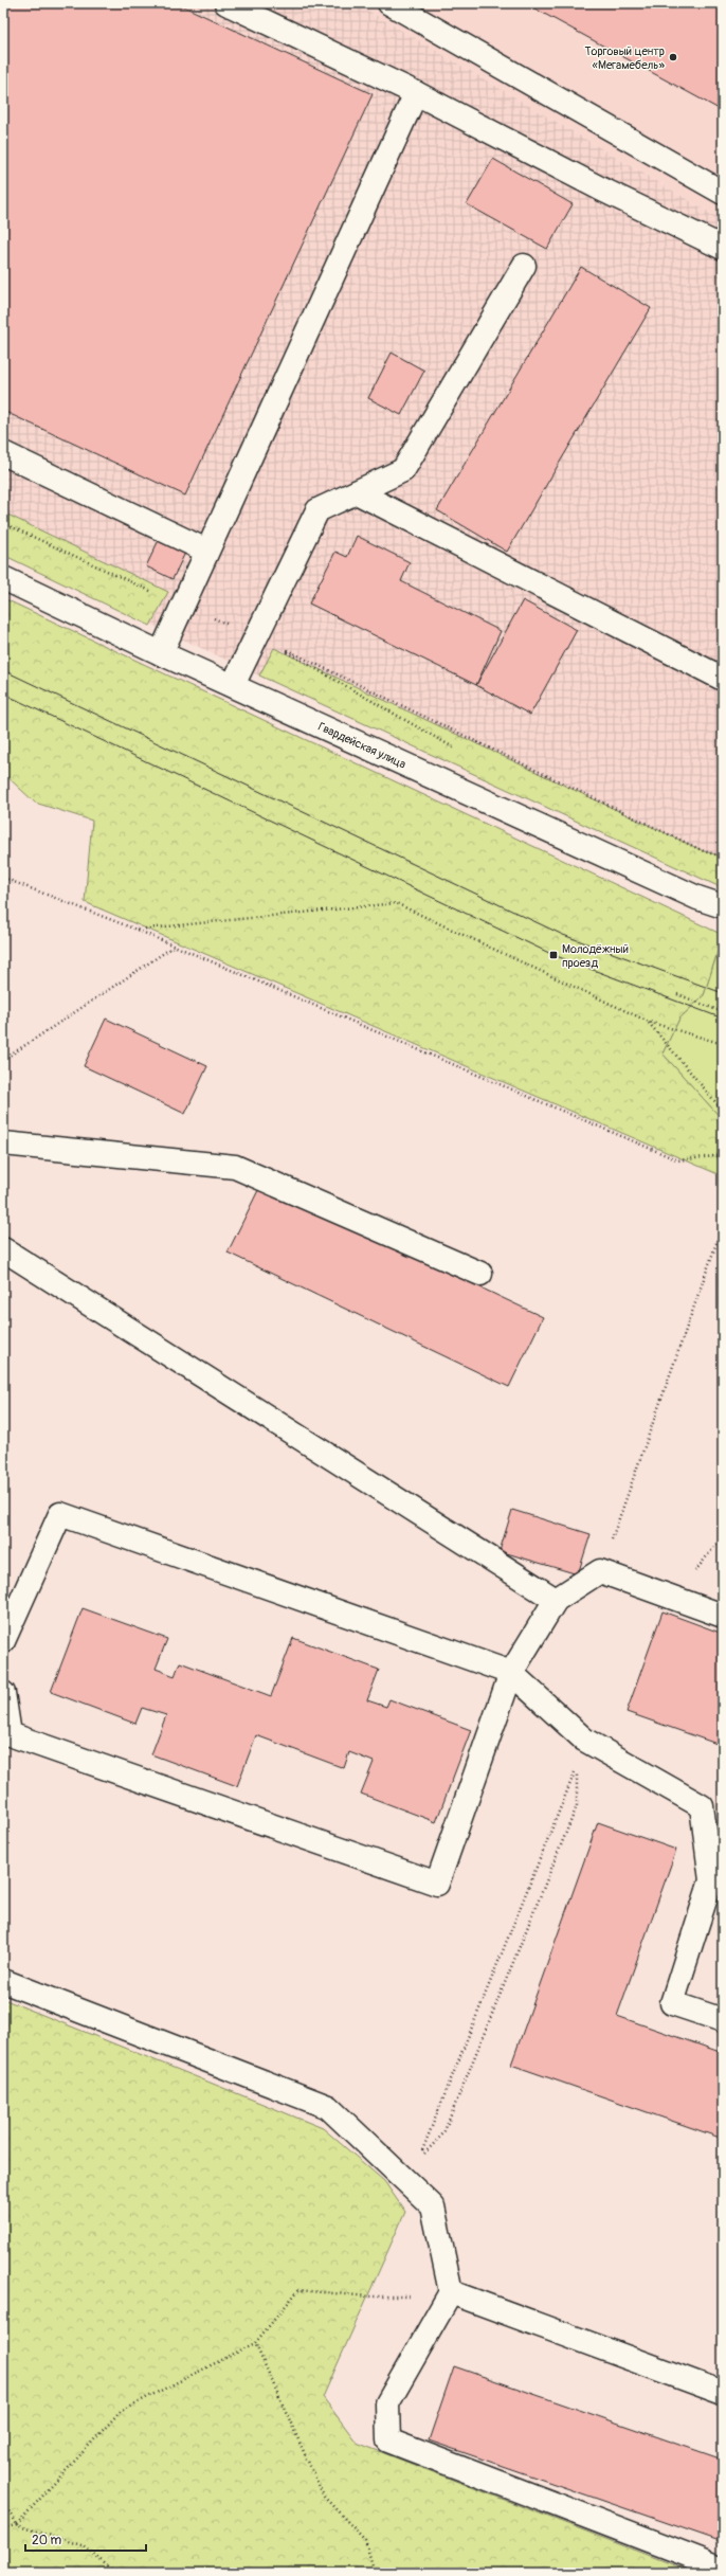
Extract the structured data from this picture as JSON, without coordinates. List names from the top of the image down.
{
  "streets": {
    "street": ["Гвардейская улица"]
  },
  "places": {
    "other": ["Торговый центр «Мегамебель»"],
    "transit": ["Молодёжный проезд"]
  },
  "scale_bar": "20 m"
}
